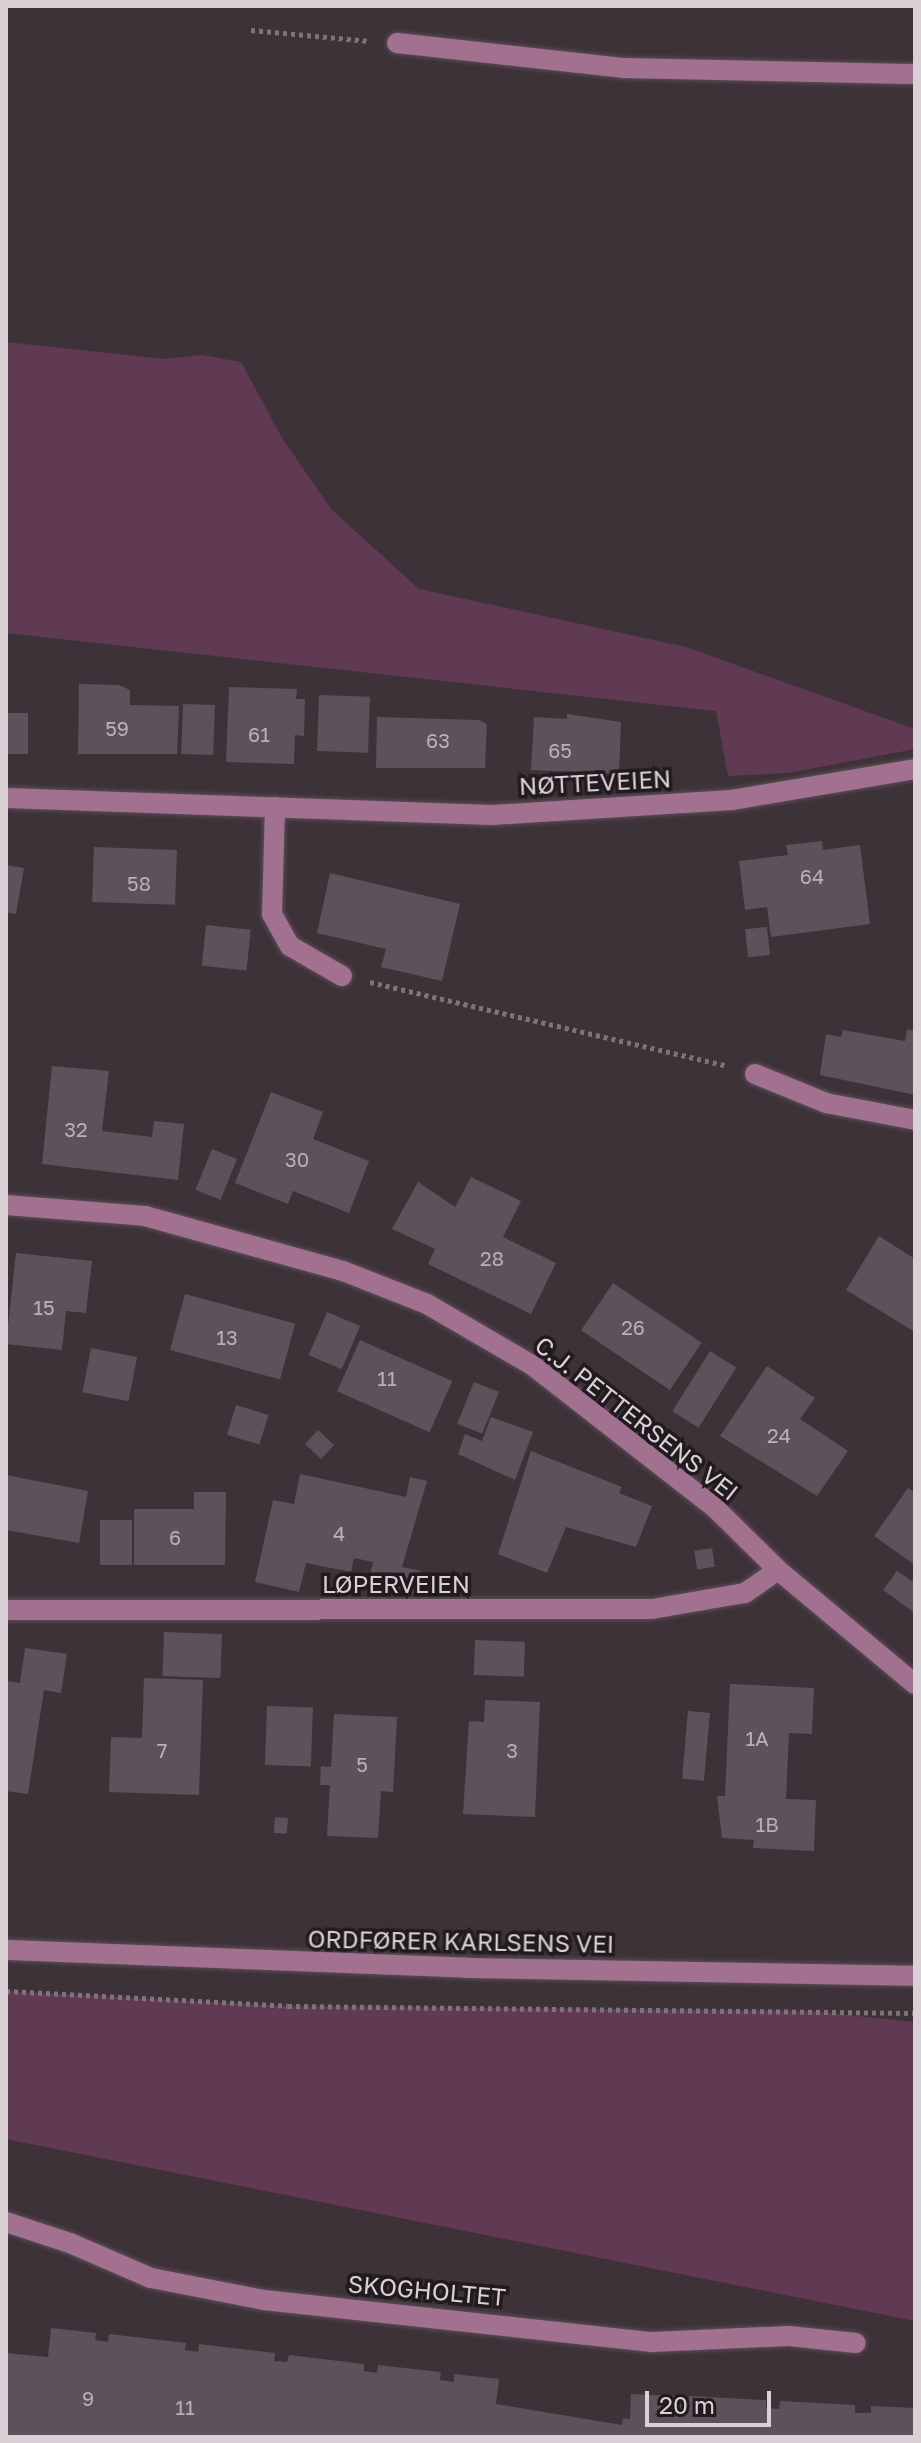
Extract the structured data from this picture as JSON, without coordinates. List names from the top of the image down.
{
  "streets": {
    "street": [
      "NØTTEVEIEN",
      "C.J. PETTERSENS VEI",
      "LØPERVEIEN",
      "ORDFØRER KARLSENS VEI",
      "SKOGHOLTET"
    ]
  },
  "crossings": [
    ["C.J. PETTERSENS VEI", "LØPERVEIEN"]
  ],
  "house_numbers": [
    "59",
    "61",
    "63",
    "65",
    "64",
    "58",
    "32",
    "30",
    "28",
    "15",
    "26",
    "13",
    "11",
    "24",
    "4",
    "6",
    "1A",
    "7",
    "3",
    "5",
    "1B",
    "9",
    "11"
  ],
  "scale_bar": "20 m"
}
